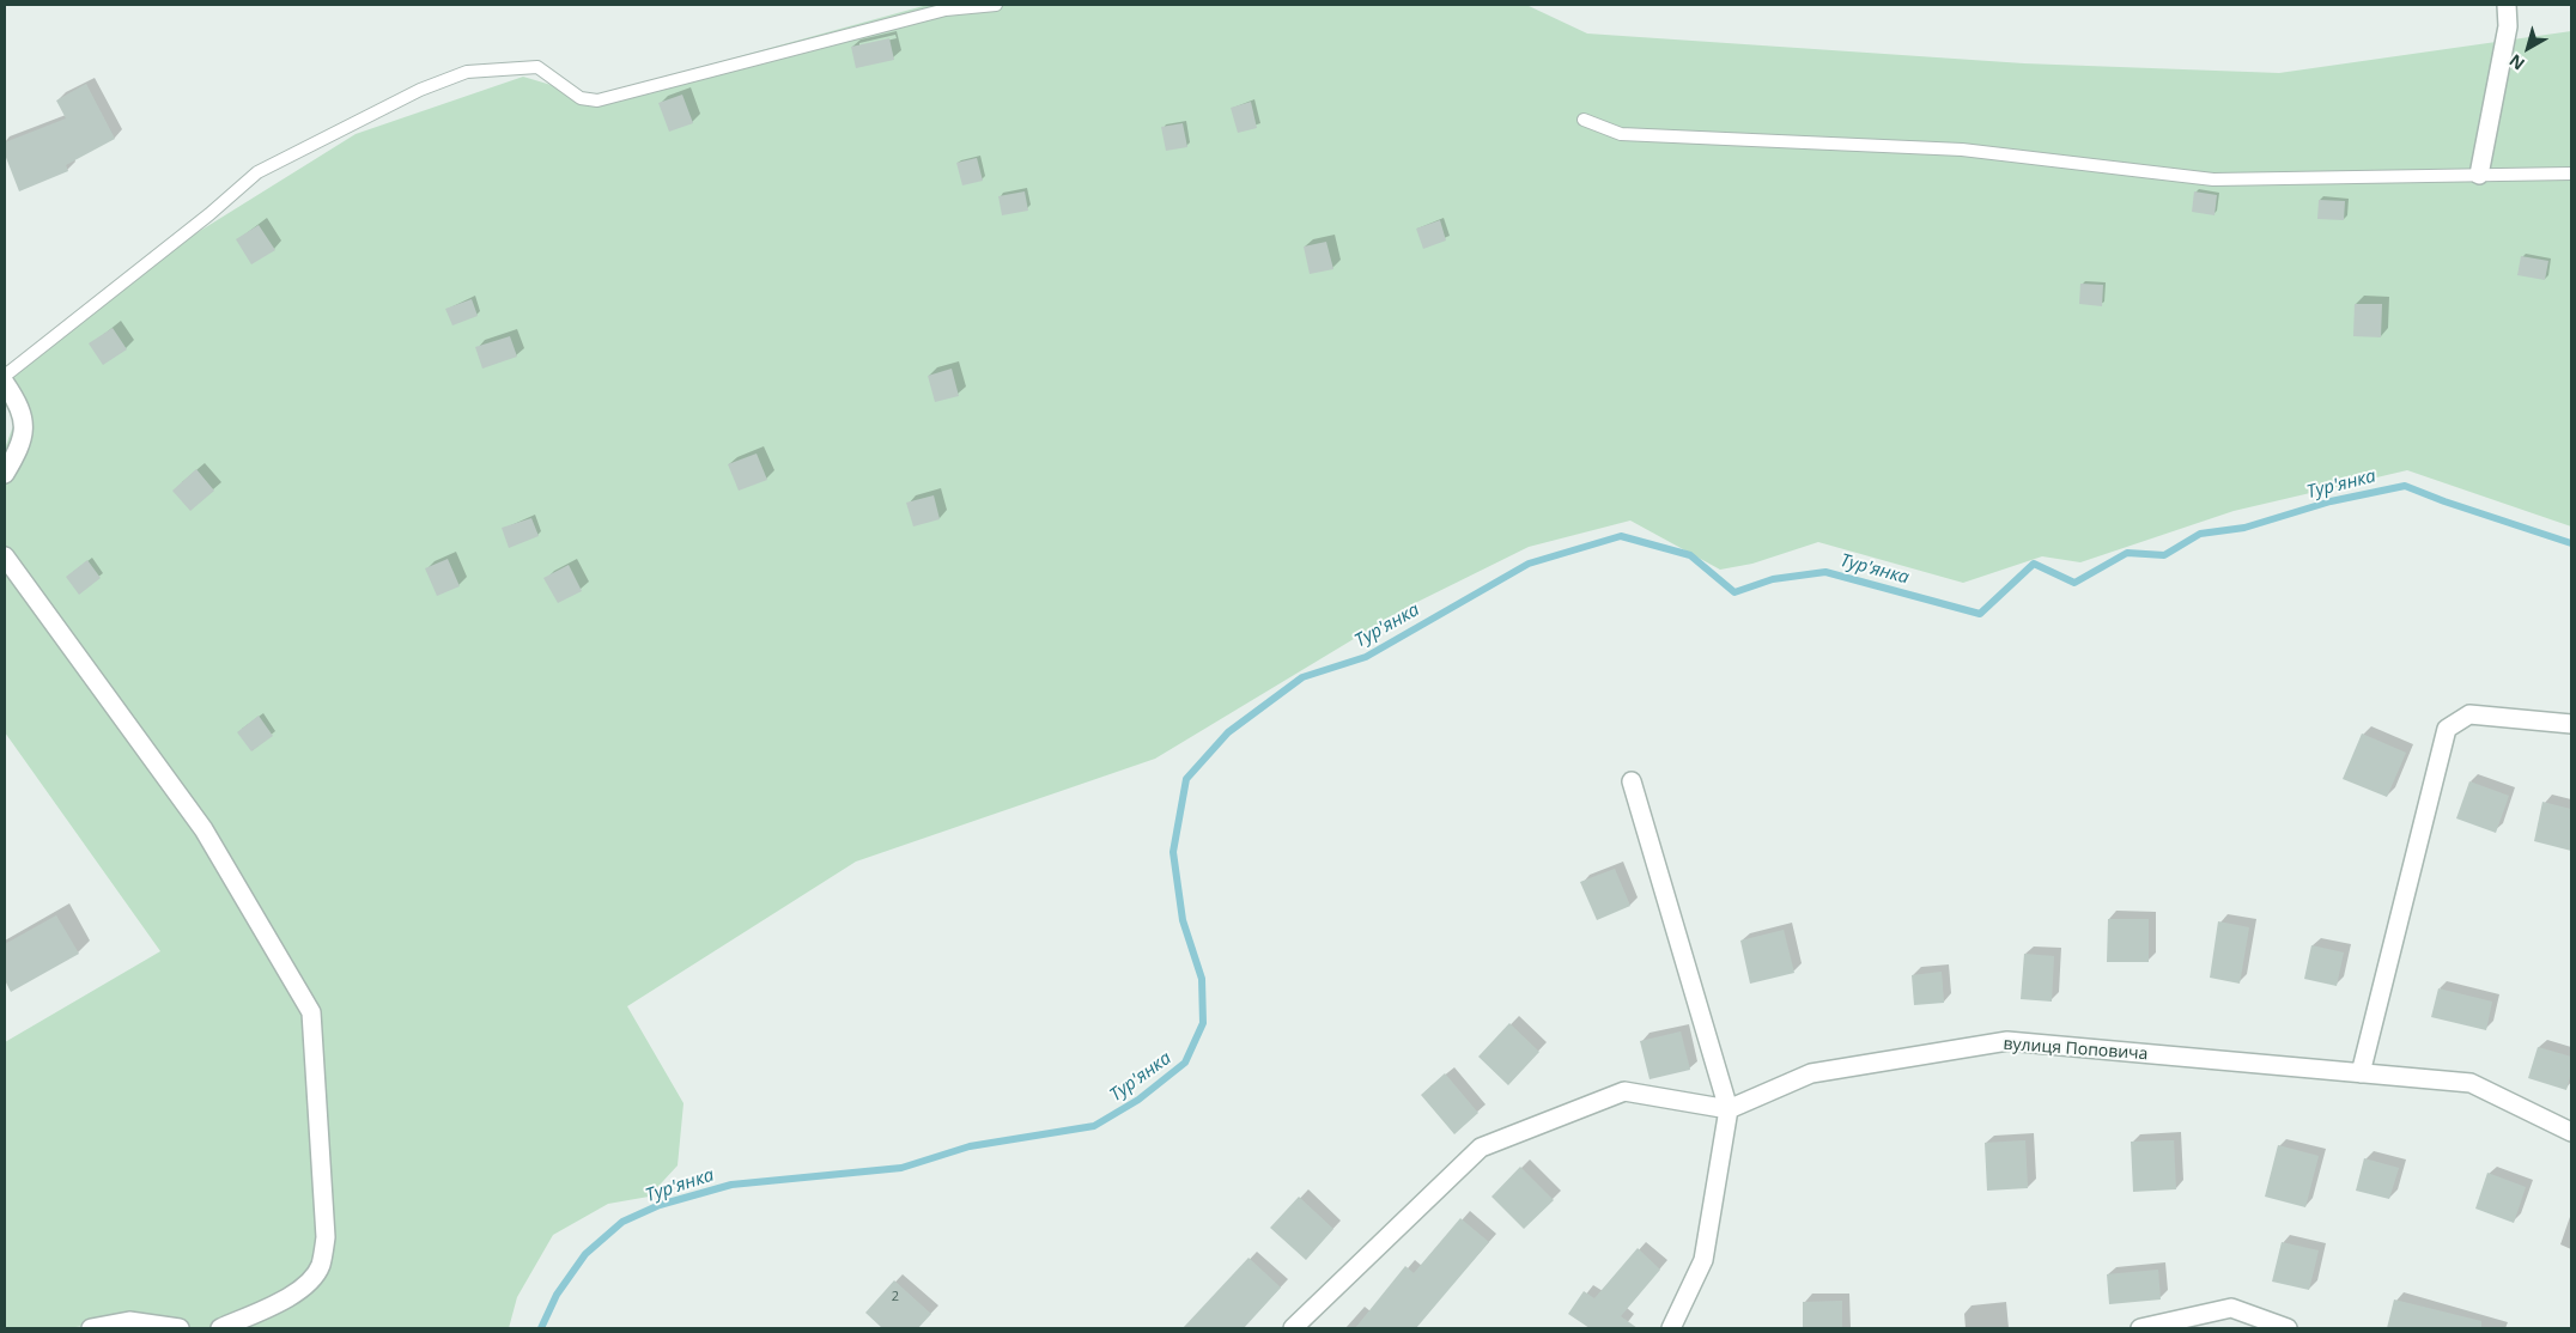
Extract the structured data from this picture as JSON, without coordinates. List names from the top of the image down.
{
  "streets": {
    "street": ["вулиця Поповича"]
  },
  "water": ["Тур'янка"],
  "house_numbers": ["2"],
  "north": "bottom left"
}
